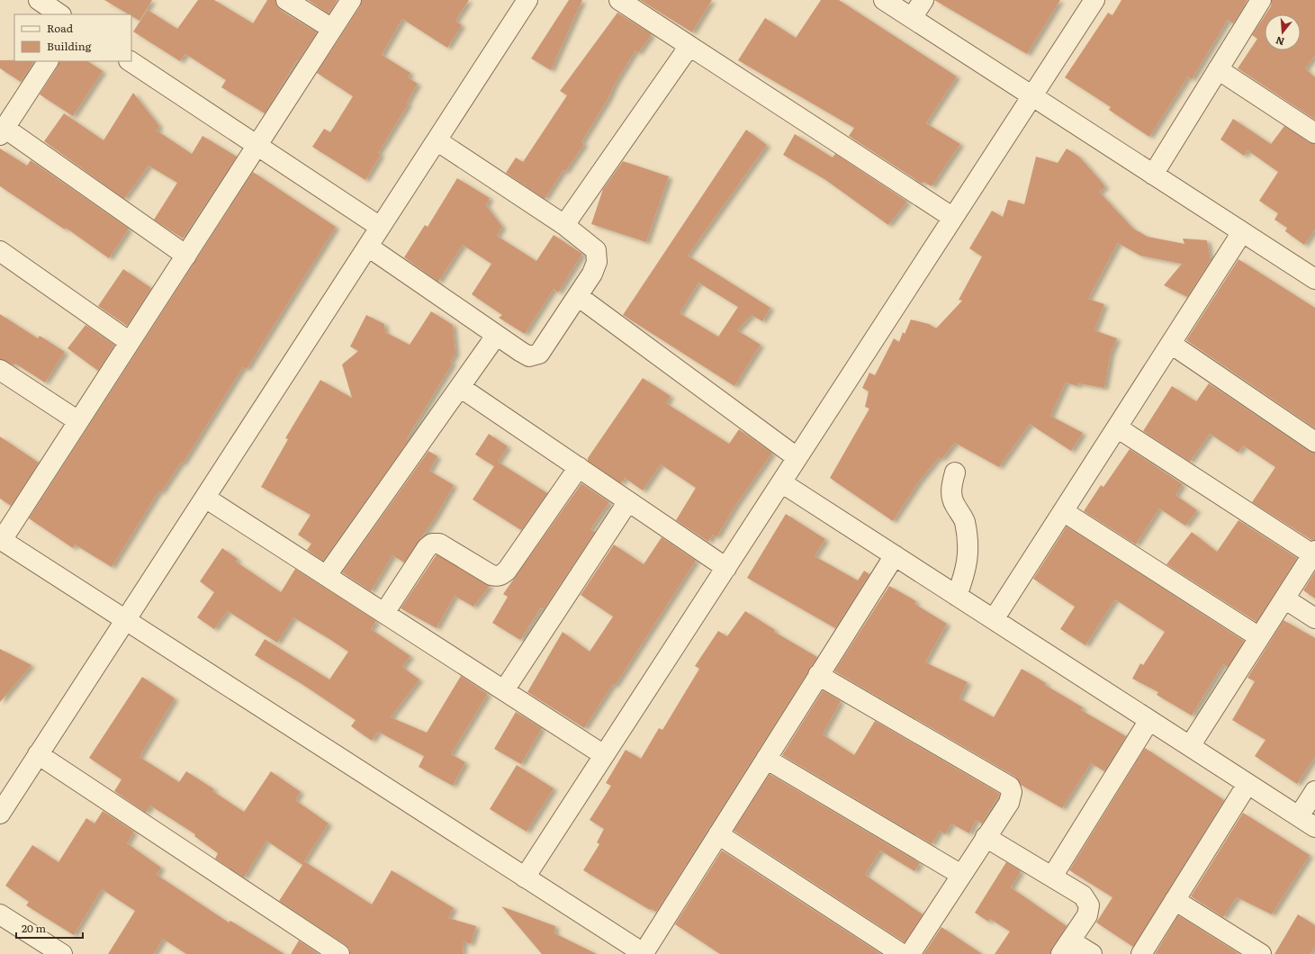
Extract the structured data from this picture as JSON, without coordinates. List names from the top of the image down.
{
  "legend": ["Road", "Building"],
  "scale_bar": "20 m",
  "north": "bottom"
}
